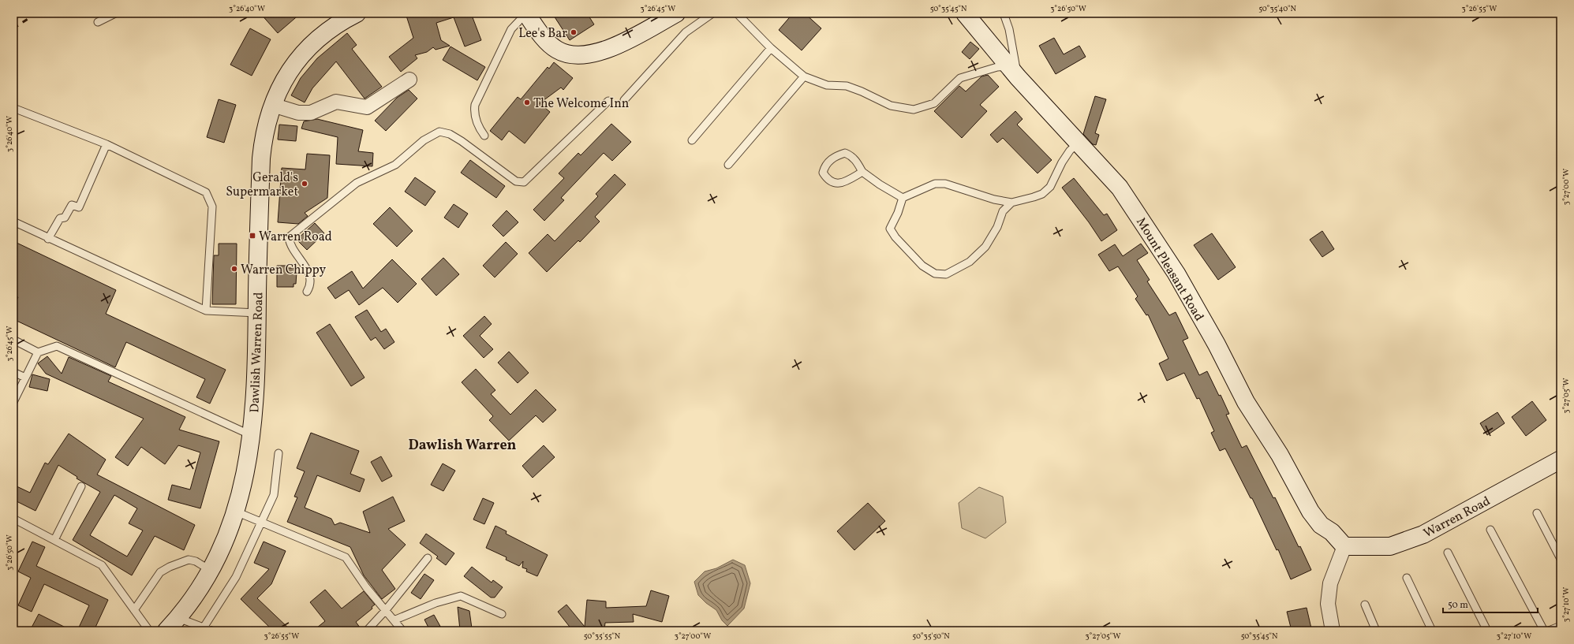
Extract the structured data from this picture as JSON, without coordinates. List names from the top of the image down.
{
  "streets": {
    "street": ["Mount Pleasant Road", "Dawlish Warren Road", "Warren Road"]
  },
  "crossings": [
    ["Mount Pleasant Road", "Warren Road"]
  ],
  "districts": ["Dawlish Warren"],
  "places": {
    "other": [
      "Lee's Bar",
      "The Welcome Inn",
      "Gerald's Supermarket",
      "Warren Chippy"
    ],
    "transit": ["Warren Road"]
  },
  "scale_bar": "50 m",
  "coordinates": [
    "3°26'40\"W",
    "3°26'45\"W",
    "50°35'45\"N",
    "3°26'50\"W",
    "50°35'40\"N",
    "3°26'55\"W",
    "3°27'00\"W",
    "3°27'05\"W",
    "3°27'10\"W",
    "50°35'55\"N",
    "50°35'50\"N"
  ]
}
